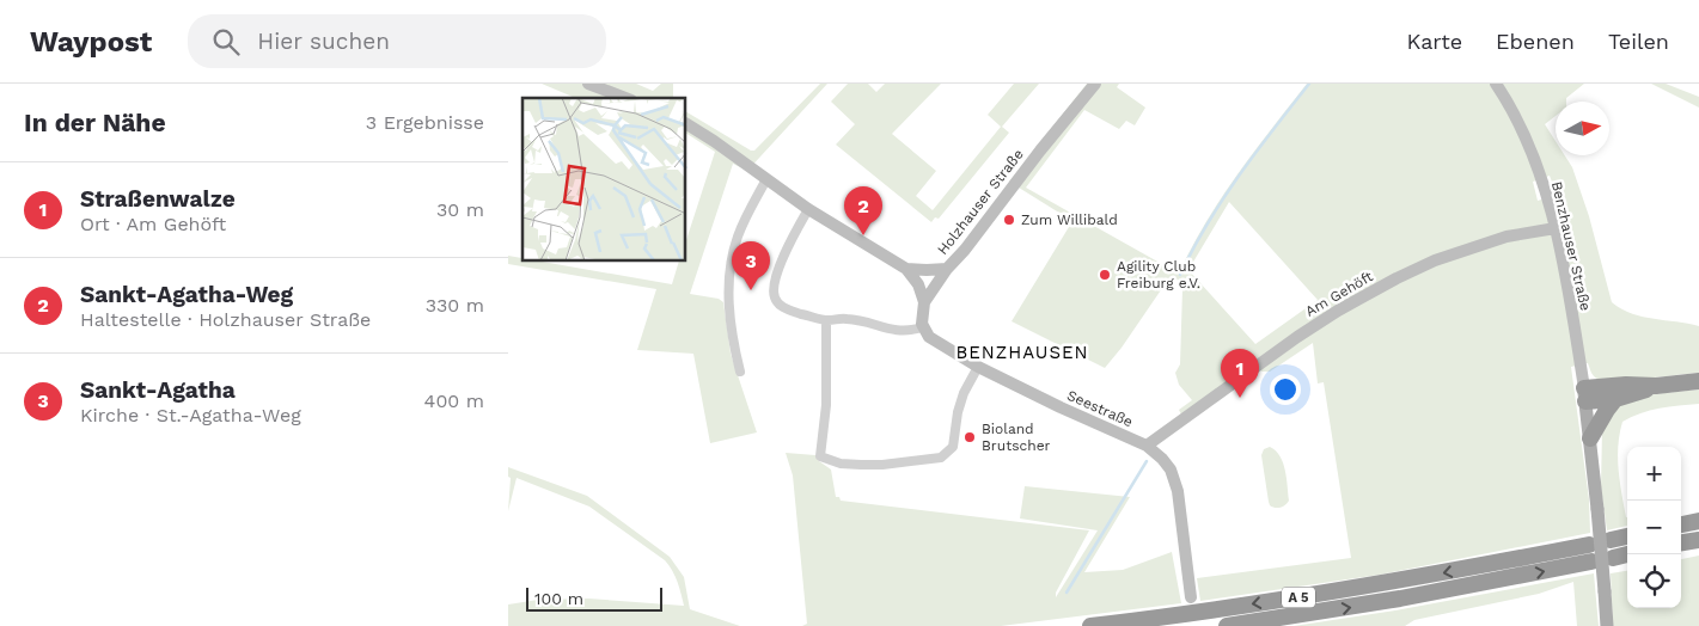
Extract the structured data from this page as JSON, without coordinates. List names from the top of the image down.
{
  "streets": {
    "highway": ["A 5"],
    "street": [
      "Holzhauser Straße",
      "Benzhauser Straße",
      "Am Gehöft",
      "Seestraße"
    ]
  },
  "crossings": [
    ["Benzhauser Straße", "Am Gehöft"],
    ["Am Gehöft", "Seestraße"]
  ],
  "districts": ["BENZHAUSEN"],
  "places": ["Zum Willibald", "Agility Club Freiburg e.V.", "Bioland Brutscher"],
  "scale_bar": "100 m",
  "north": "right",
  "page": {
    "header": "Waypost",
    "search": "Hier suchen",
    "nav": ["Karte", "Ebenen", "Teilen"],
    "heading": ["In der Nähe", "3 Ergebnisse"],
    "list": [
      {
        "mark": "1",
        "name": "Straßenwalze",
        "note": "Ort · Am Gehöft",
        "value": "30 m"
      },
      {
        "mark": "2",
        "name": "Sankt-Agatha-Weg",
        "note": "Haltestelle · Holzhauser Straße",
        "value": "330 m"
      },
      {
        "mark": "3",
        "name": "Sankt-Agatha",
        "note": "Kirche · St.-Agatha-Weg",
        "value": "400 m"
      }
    ],
    "pins": ["2", "3", "1"],
    "map_buttons": ["+", "−"],
    "scale": "100 m"
  }
}
